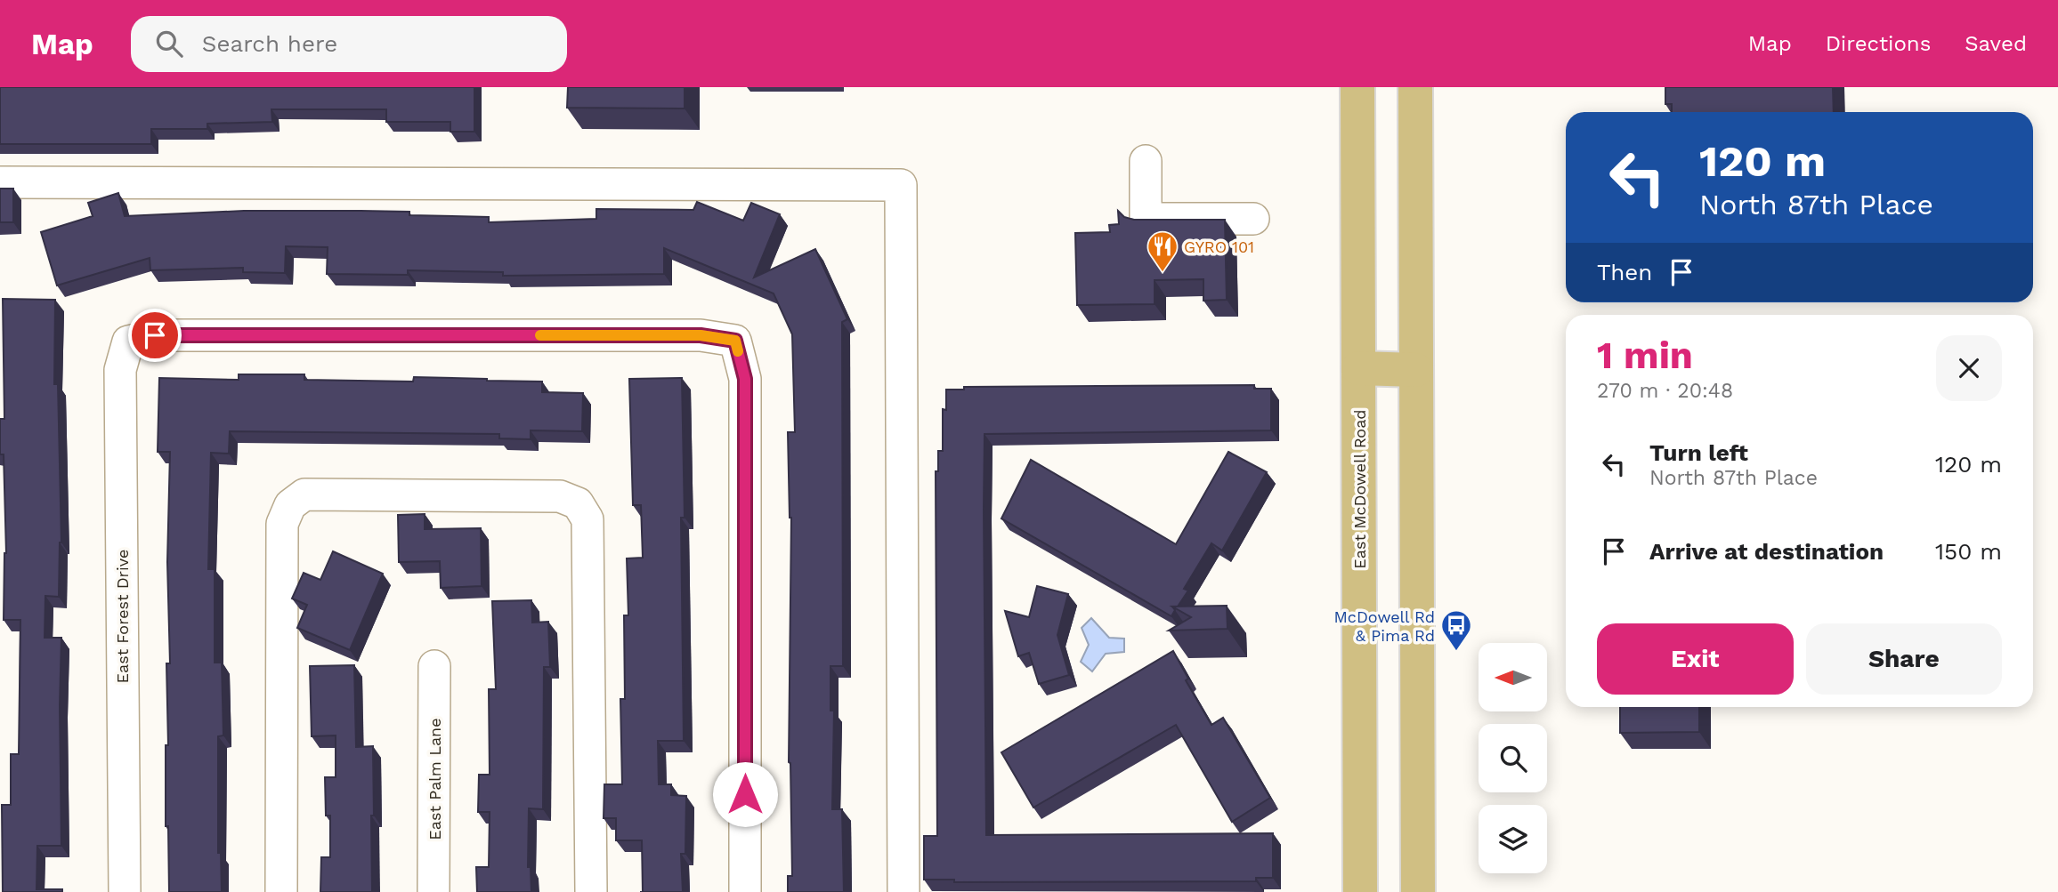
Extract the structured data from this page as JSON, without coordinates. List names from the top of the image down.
{
  "streets": {
    "main road": ["East McDowell Road"],
    "street": ["East Forest Drive", "East Palm Lane"]
  },
  "places": {
    "restaurant": ["GYRO 101"],
    "bus stop": ["McDowell Rd & Pima Rd"]
  },
  "north": "left",
  "page": {
    "header": "Map",
    "search": "Search here",
    "nav": ["Map", "Directions", "Saved"],
    "turn": ["120 m", "North 87th Place"],
    "then": "Then",
    "heading": ["1 min", "270 m · 20:48"],
    "list": [
      {
        "name": "Turn left",
        "note": "North 87th Place",
        "value": "120 m"
      },
      {
        "name": "Arrive at destination",
        "value": "150 m"
      }
    ],
    "buttons": ["Exit", "Share"]
  }
}
